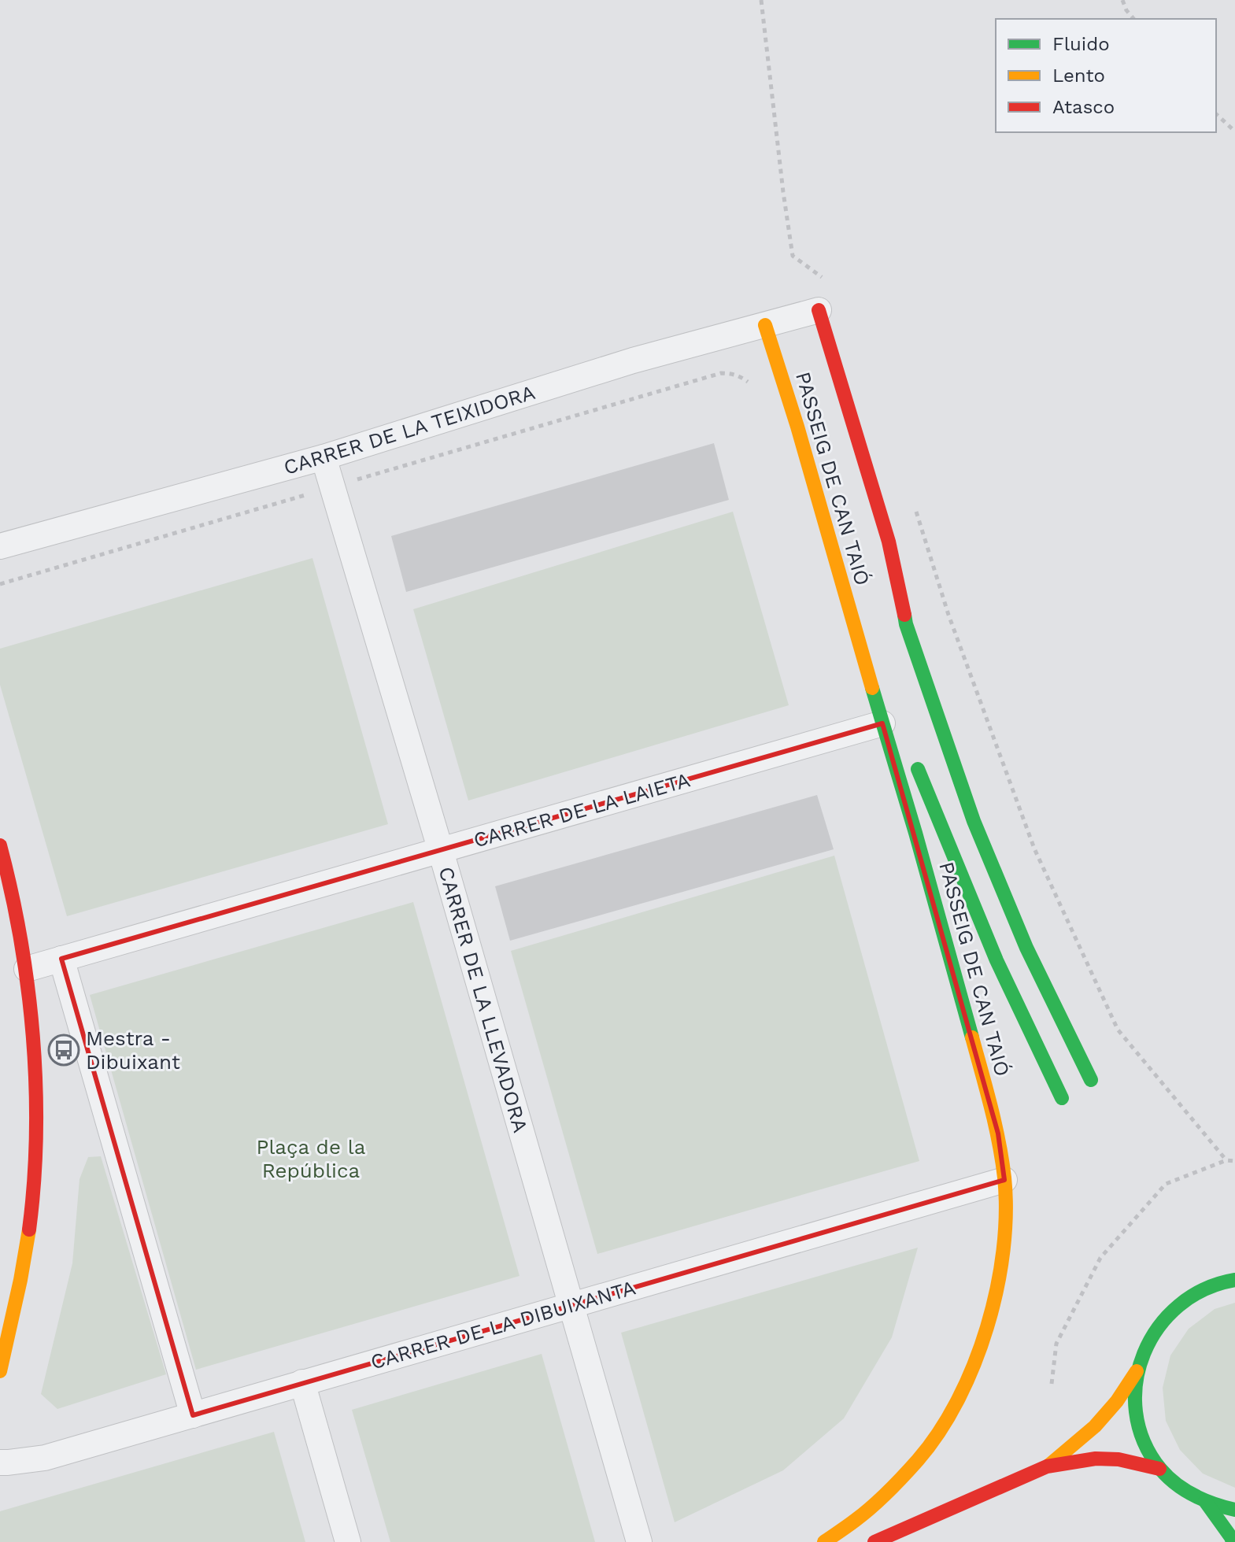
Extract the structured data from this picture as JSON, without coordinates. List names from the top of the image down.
{
  "streets": {
    "main road": ["PASSEIG DE CAN TAIÓ"],
    "street": [
      "CARRER DE LA TEIXIDORA",
      "CARRER DE LA LAIETA",
      "CARRER DE LA LLEVADORA",
      "CARRER DE LA DIBUIXANTA"
    ]
  },
  "crossings": [
    ["CARRER DE LA TEIXIDORA", "PASSEIG DE CAN TAIÓ"],
    ["CARRER DE LA TEIXIDORA", "CARRER DE LA LLEVADORA"],
    ["PASSEIG DE CAN TAIÓ", "CARRER DE LA LAIETA"],
    ["PASSEIG DE CAN TAIÓ", "CARRER DE LA DIBUIXANTA"],
    ["CARRER DE LA LAIETA", "CARRER DE LA LLEVADORA"],
    ["CARRER DE LA LLEVADORA", "CARRER DE LA DIBUIXANTA"]
  ],
  "parks": ["Plaça de la República"],
  "places": {
    "bus stop": ["Mestra - Dibuixant"]
  },
  "legend": ["Fluido", "Lento", "Atasco"]
}
